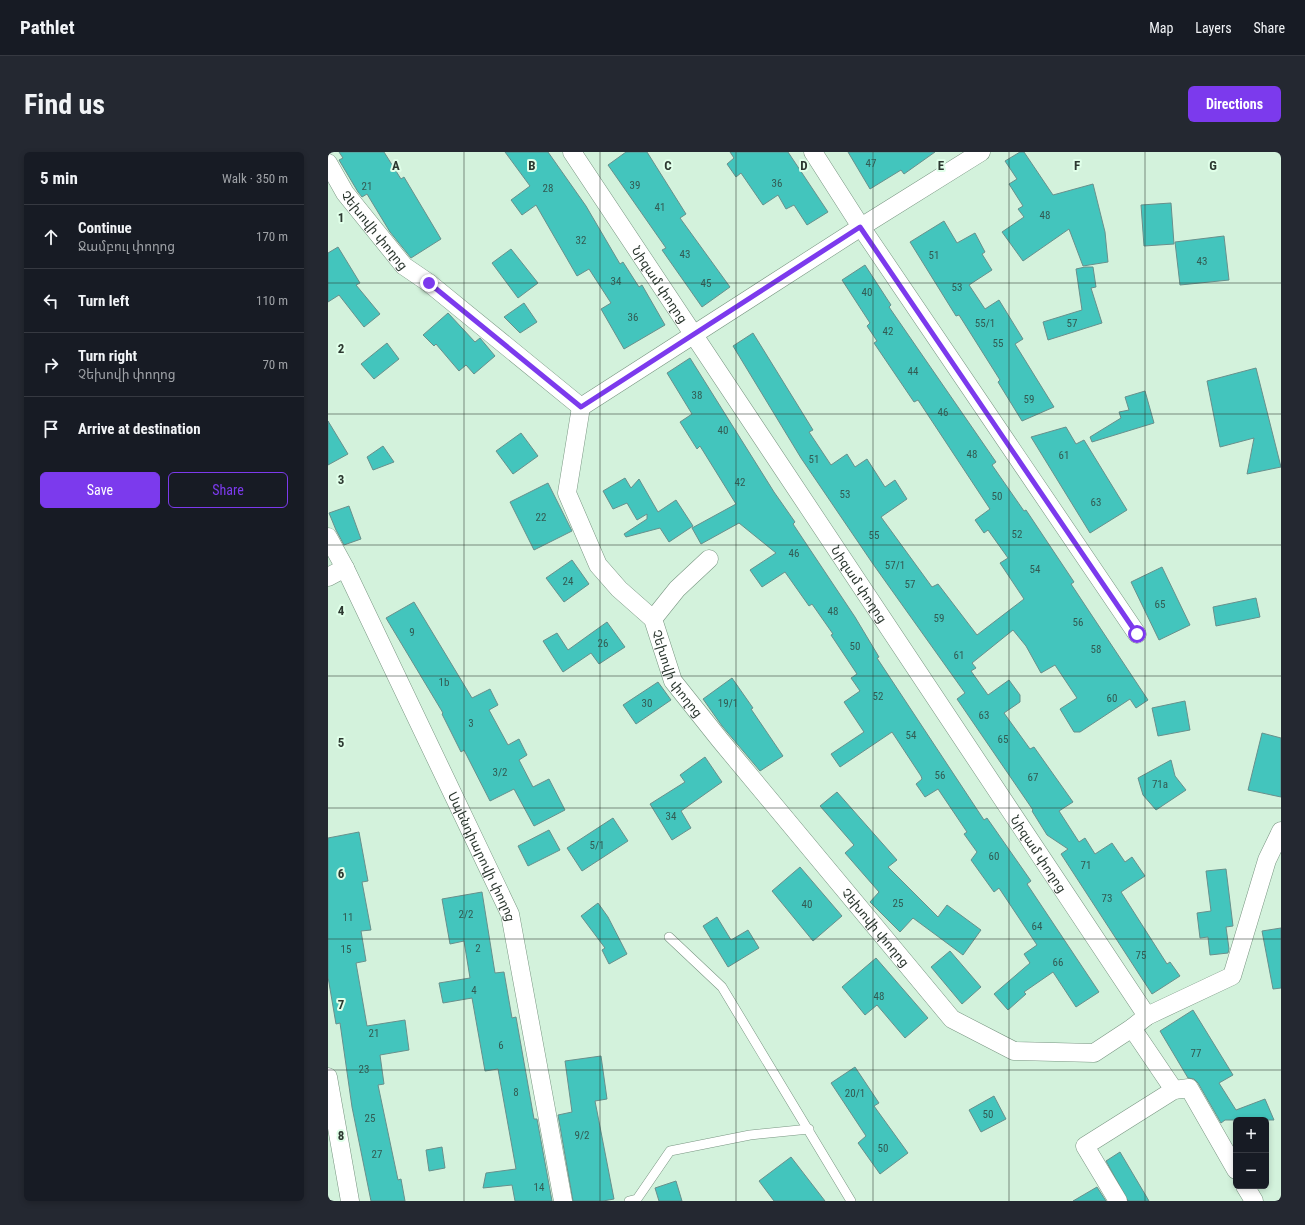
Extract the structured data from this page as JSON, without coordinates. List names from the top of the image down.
{
  "streets": {
    "street": ["Չեխովի փողոց", "Նիզամ փողոց", "Սպենդիարովի փողոց"]
  },
  "crossings": [
    ["Չեխովի փողոց", "Նիզամ փողոց"]
  ],
  "house_numbers": [
    "47",
    "36",
    "39",
    "21",
    "28",
    "41",
    "48",
    "32",
    "43",
    "51",
    "43",
    "34",
    "45",
    "53",
    "40",
    "36",
    "55/1",
    "57",
    "42",
    "55",
    "44",
    "38",
    "59",
    "46",
    "40",
    "48",
    "61",
    "51",
    "42",
    "53",
    "50",
    "63",
    "22",
    "52",
    "55",
    "46",
    "57/1",
    "54",
    "24",
    "57",
    "65",
    "48",
    "59",
    "56",
    "9",
    "26",
    "50",
    "58",
    "61",
    "1b",
    "52",
    "60",
    "30",
    "19/1",
    "63",
    "3",
    "54",
    "65",
    "3/2",
    "56",
    "67",
    "71a",
    "34",
    "5/1",
    "60",
    "71",
    "73",
    "25",
    "40",
    "2/2",
    "11",
    "64",
    "2",
    "15",
    "75",
    "66",
    "4",
    "48",
    "21",
    "6",
    "77",
    "23",
    "8",
    "20/1",
    "50",
    "25",
    "9/2",
    "50",
    "27",
    "14"
  ],
  "page": {
    "header": "Pathlet",
    "nav": ["Map", "Layers", "Share"],
    "buttons": [
      "Directions",
      ["Save", "Share"]
    ],
    "title": "Find us",
    "heading": ["5 min", "Walk · 350 m"],
    "list": [
      ["Continue", "Ջամբուլ փողոց", "170 m"],
      ["Turn left", "110 m"],
      ["Turn right", "Չեխովի փողոց", "70 m"],
      "Arrive at destination"
    ],
    "map_buttons": ["+", "−"]
  },
  "grid": {
    "columns": [
      "A",
      "B",
      "C",
      "D",
      "E",
      "F",
      "G"
    ],
    "rows": [
      "1",
      "2",
      "3",
      "4",
      "5",
      "6",
      "7",
      "8"
    ]
  }
}
